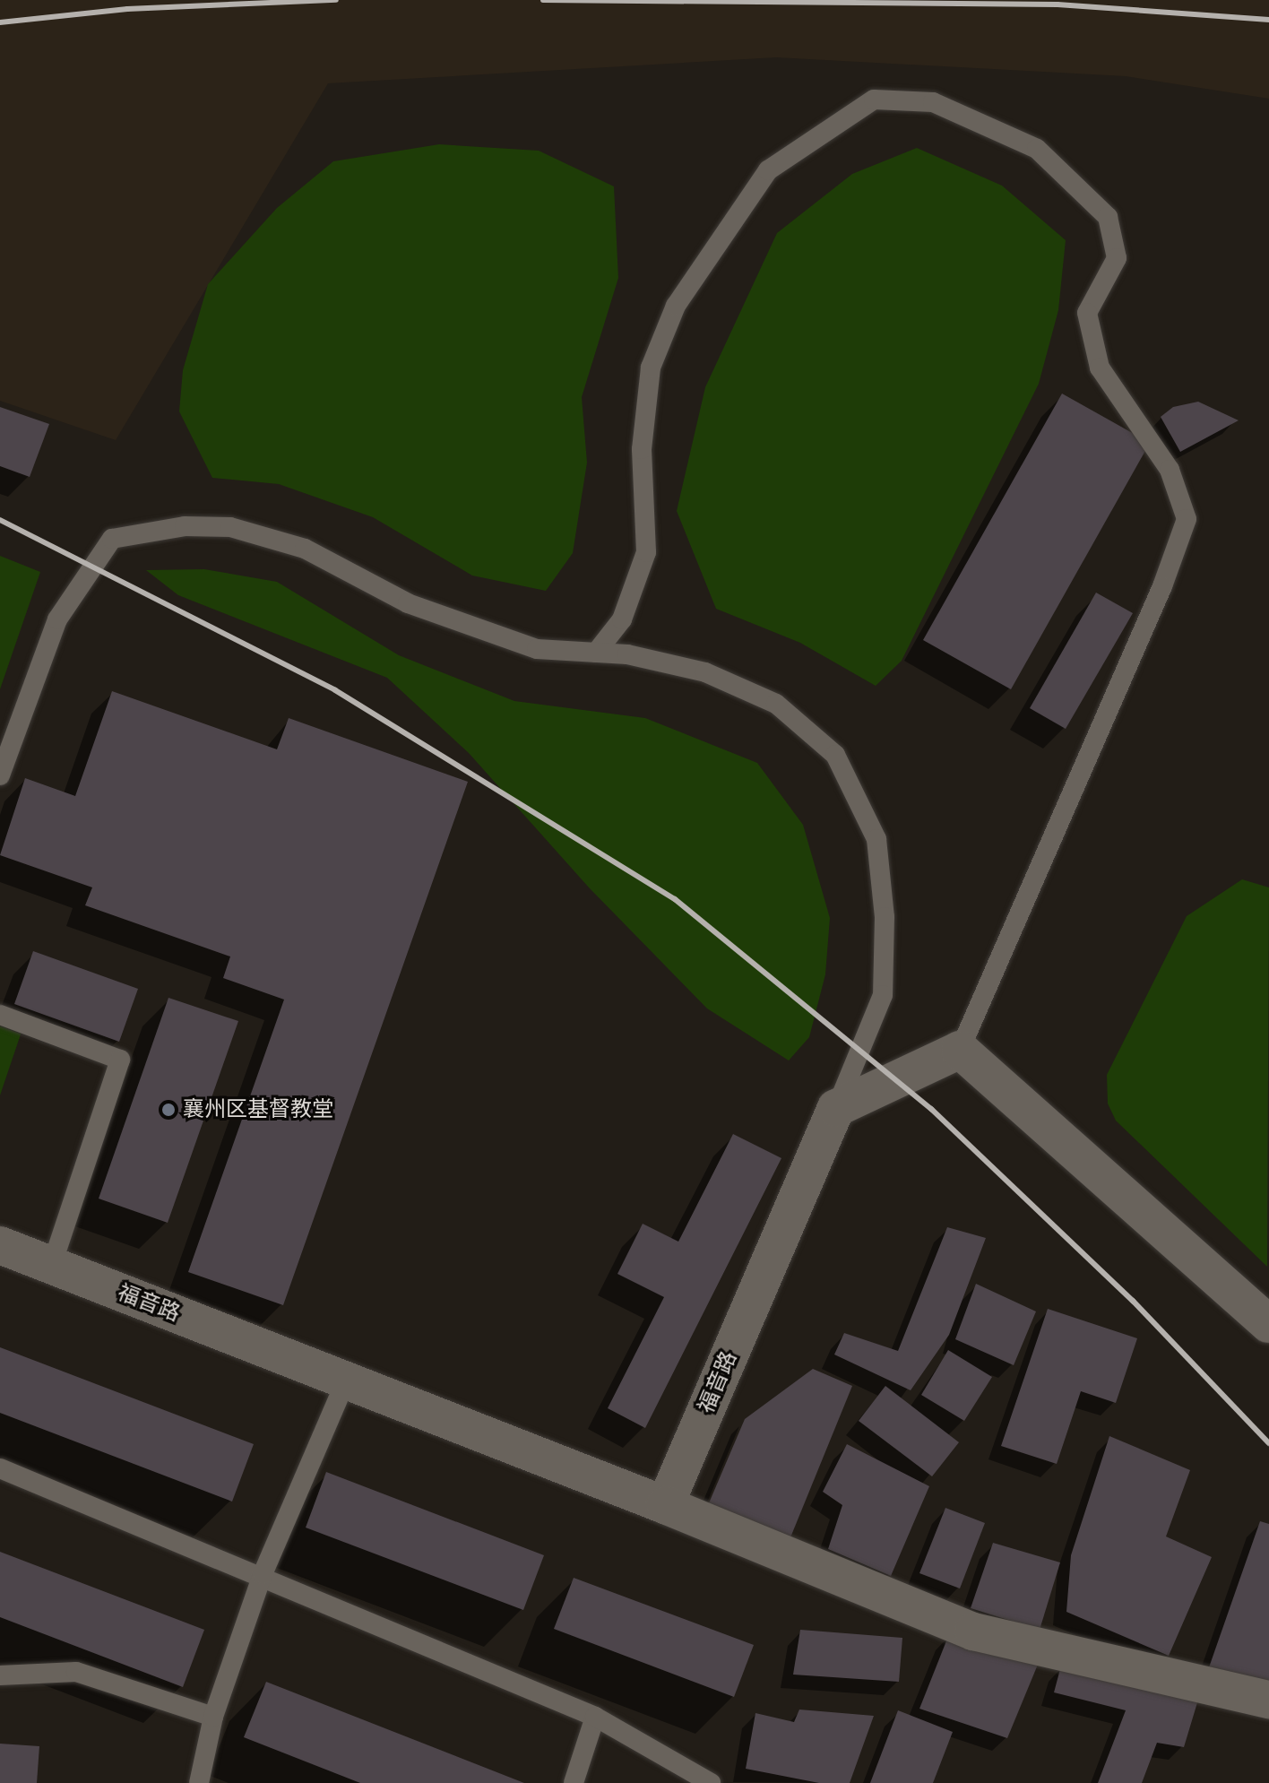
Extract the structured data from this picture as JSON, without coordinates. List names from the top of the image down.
{
  "streets": {
    "street": ["福音路"]
  },
  "places": ["襄州区基督教堂"]
}
